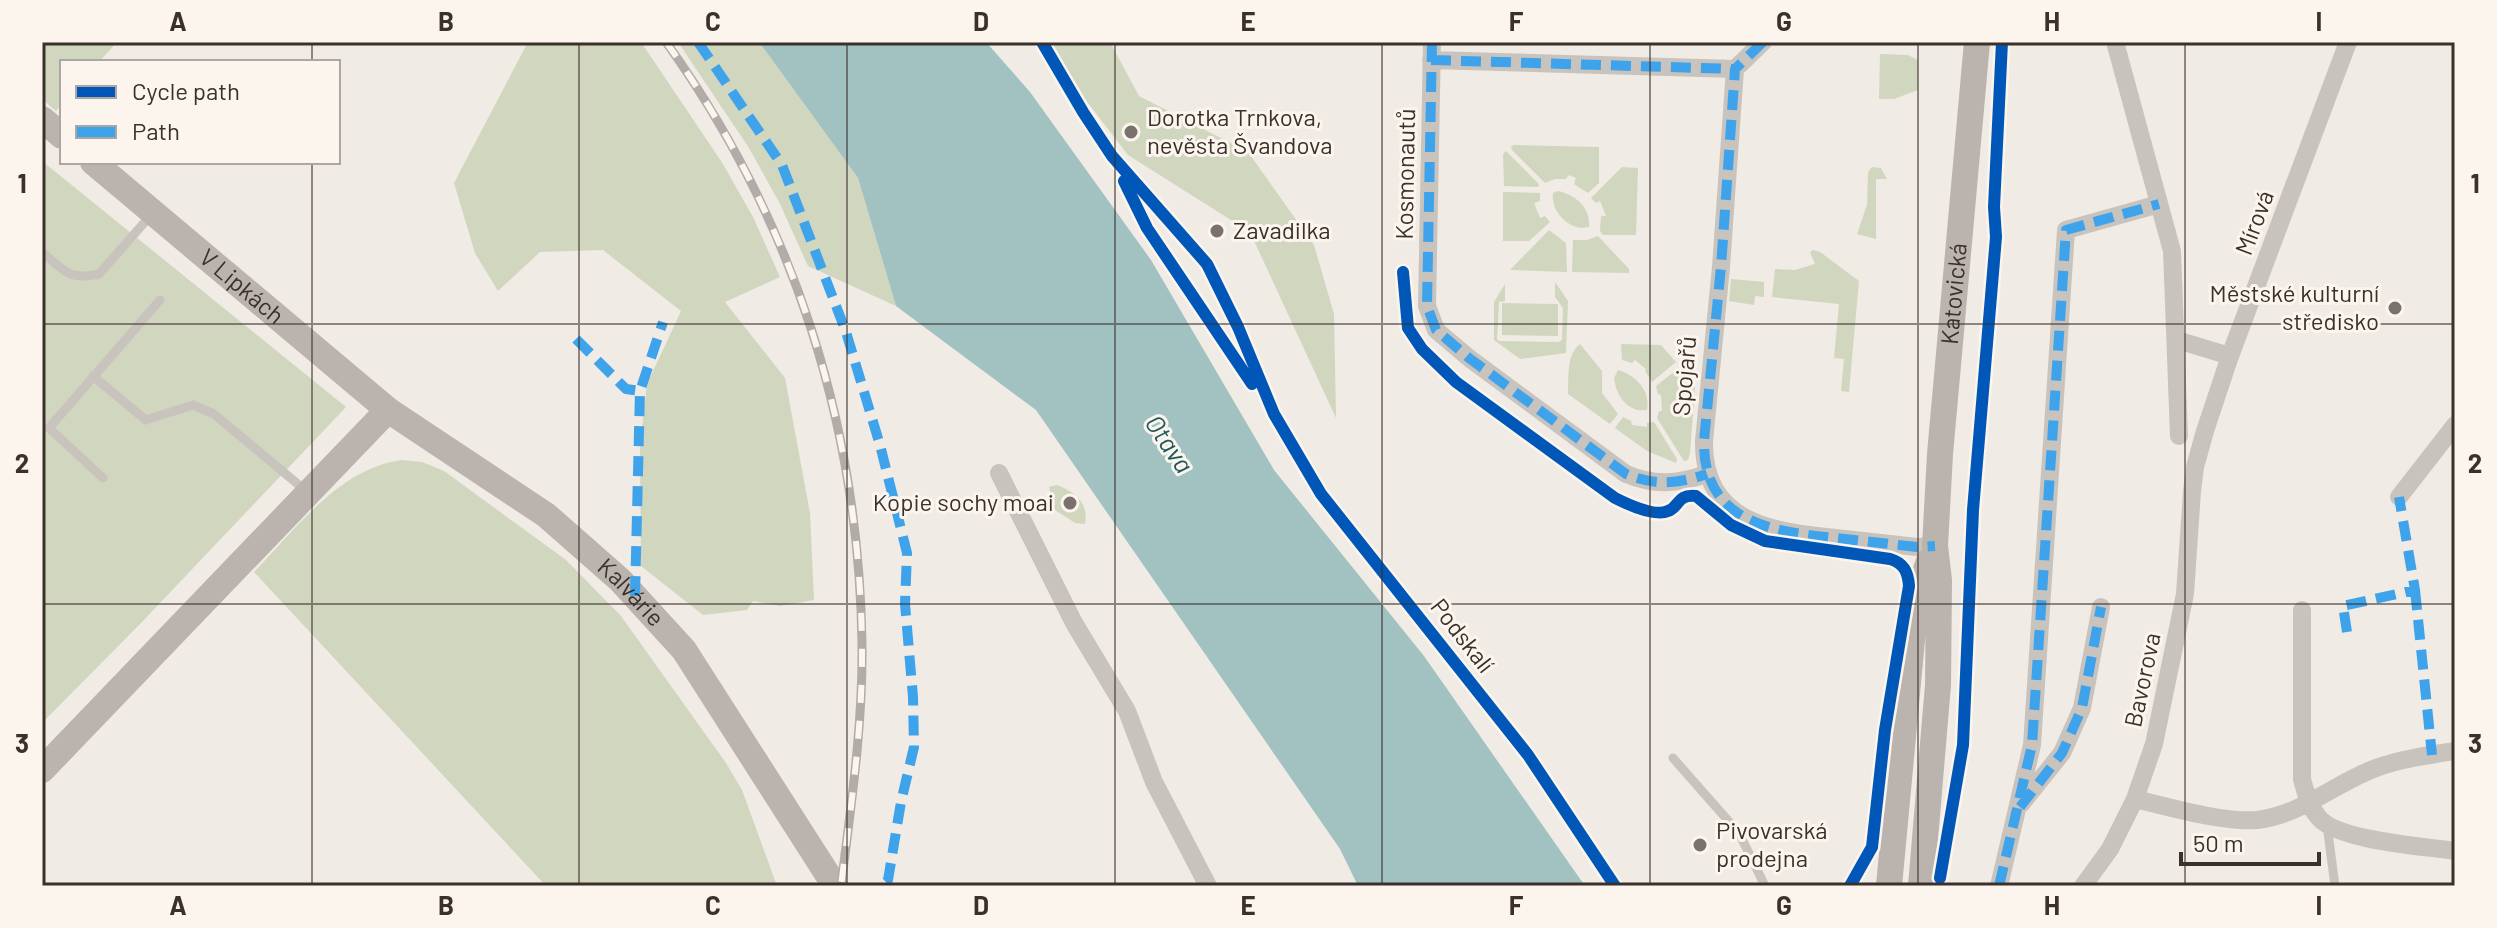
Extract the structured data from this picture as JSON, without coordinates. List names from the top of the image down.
{
  "streets": {
    "street": [
      "Kosmonautů",
      "Mírová",
      "V Lipkách",
      "Katovická",
      "Spojařů",
      "Kalvárie",
      "Bavorova"
    ],
    "cycle path": ["Podskalí"]
  },
  "crossings": [
    ["Kosmonautů", "Spojařů"],
    ["Mírová", "Bavorova"],
    ["V Lipkách", "Kalvárie"]
  ],
  "water": ["Otava"],
  "places": [
    "Dorotka Trnkova, nevěsta Švandova",
    "Zavadilka",
    "Městské kulturní středisko",
    "Kopie sochy moai",
    "Pivovarská prodejna"
  ],
  "legend": ["Cycle path", "Path"],
  "scale_bar": "50 m",
  "grid": {
    "columns": [
      "A",
      "B",
      "C",
      "D",
      "E",
      "F",
      "G",
      "H",
      "I"
    ],
    "rows": ["1", "2", "3"]
  }
}
